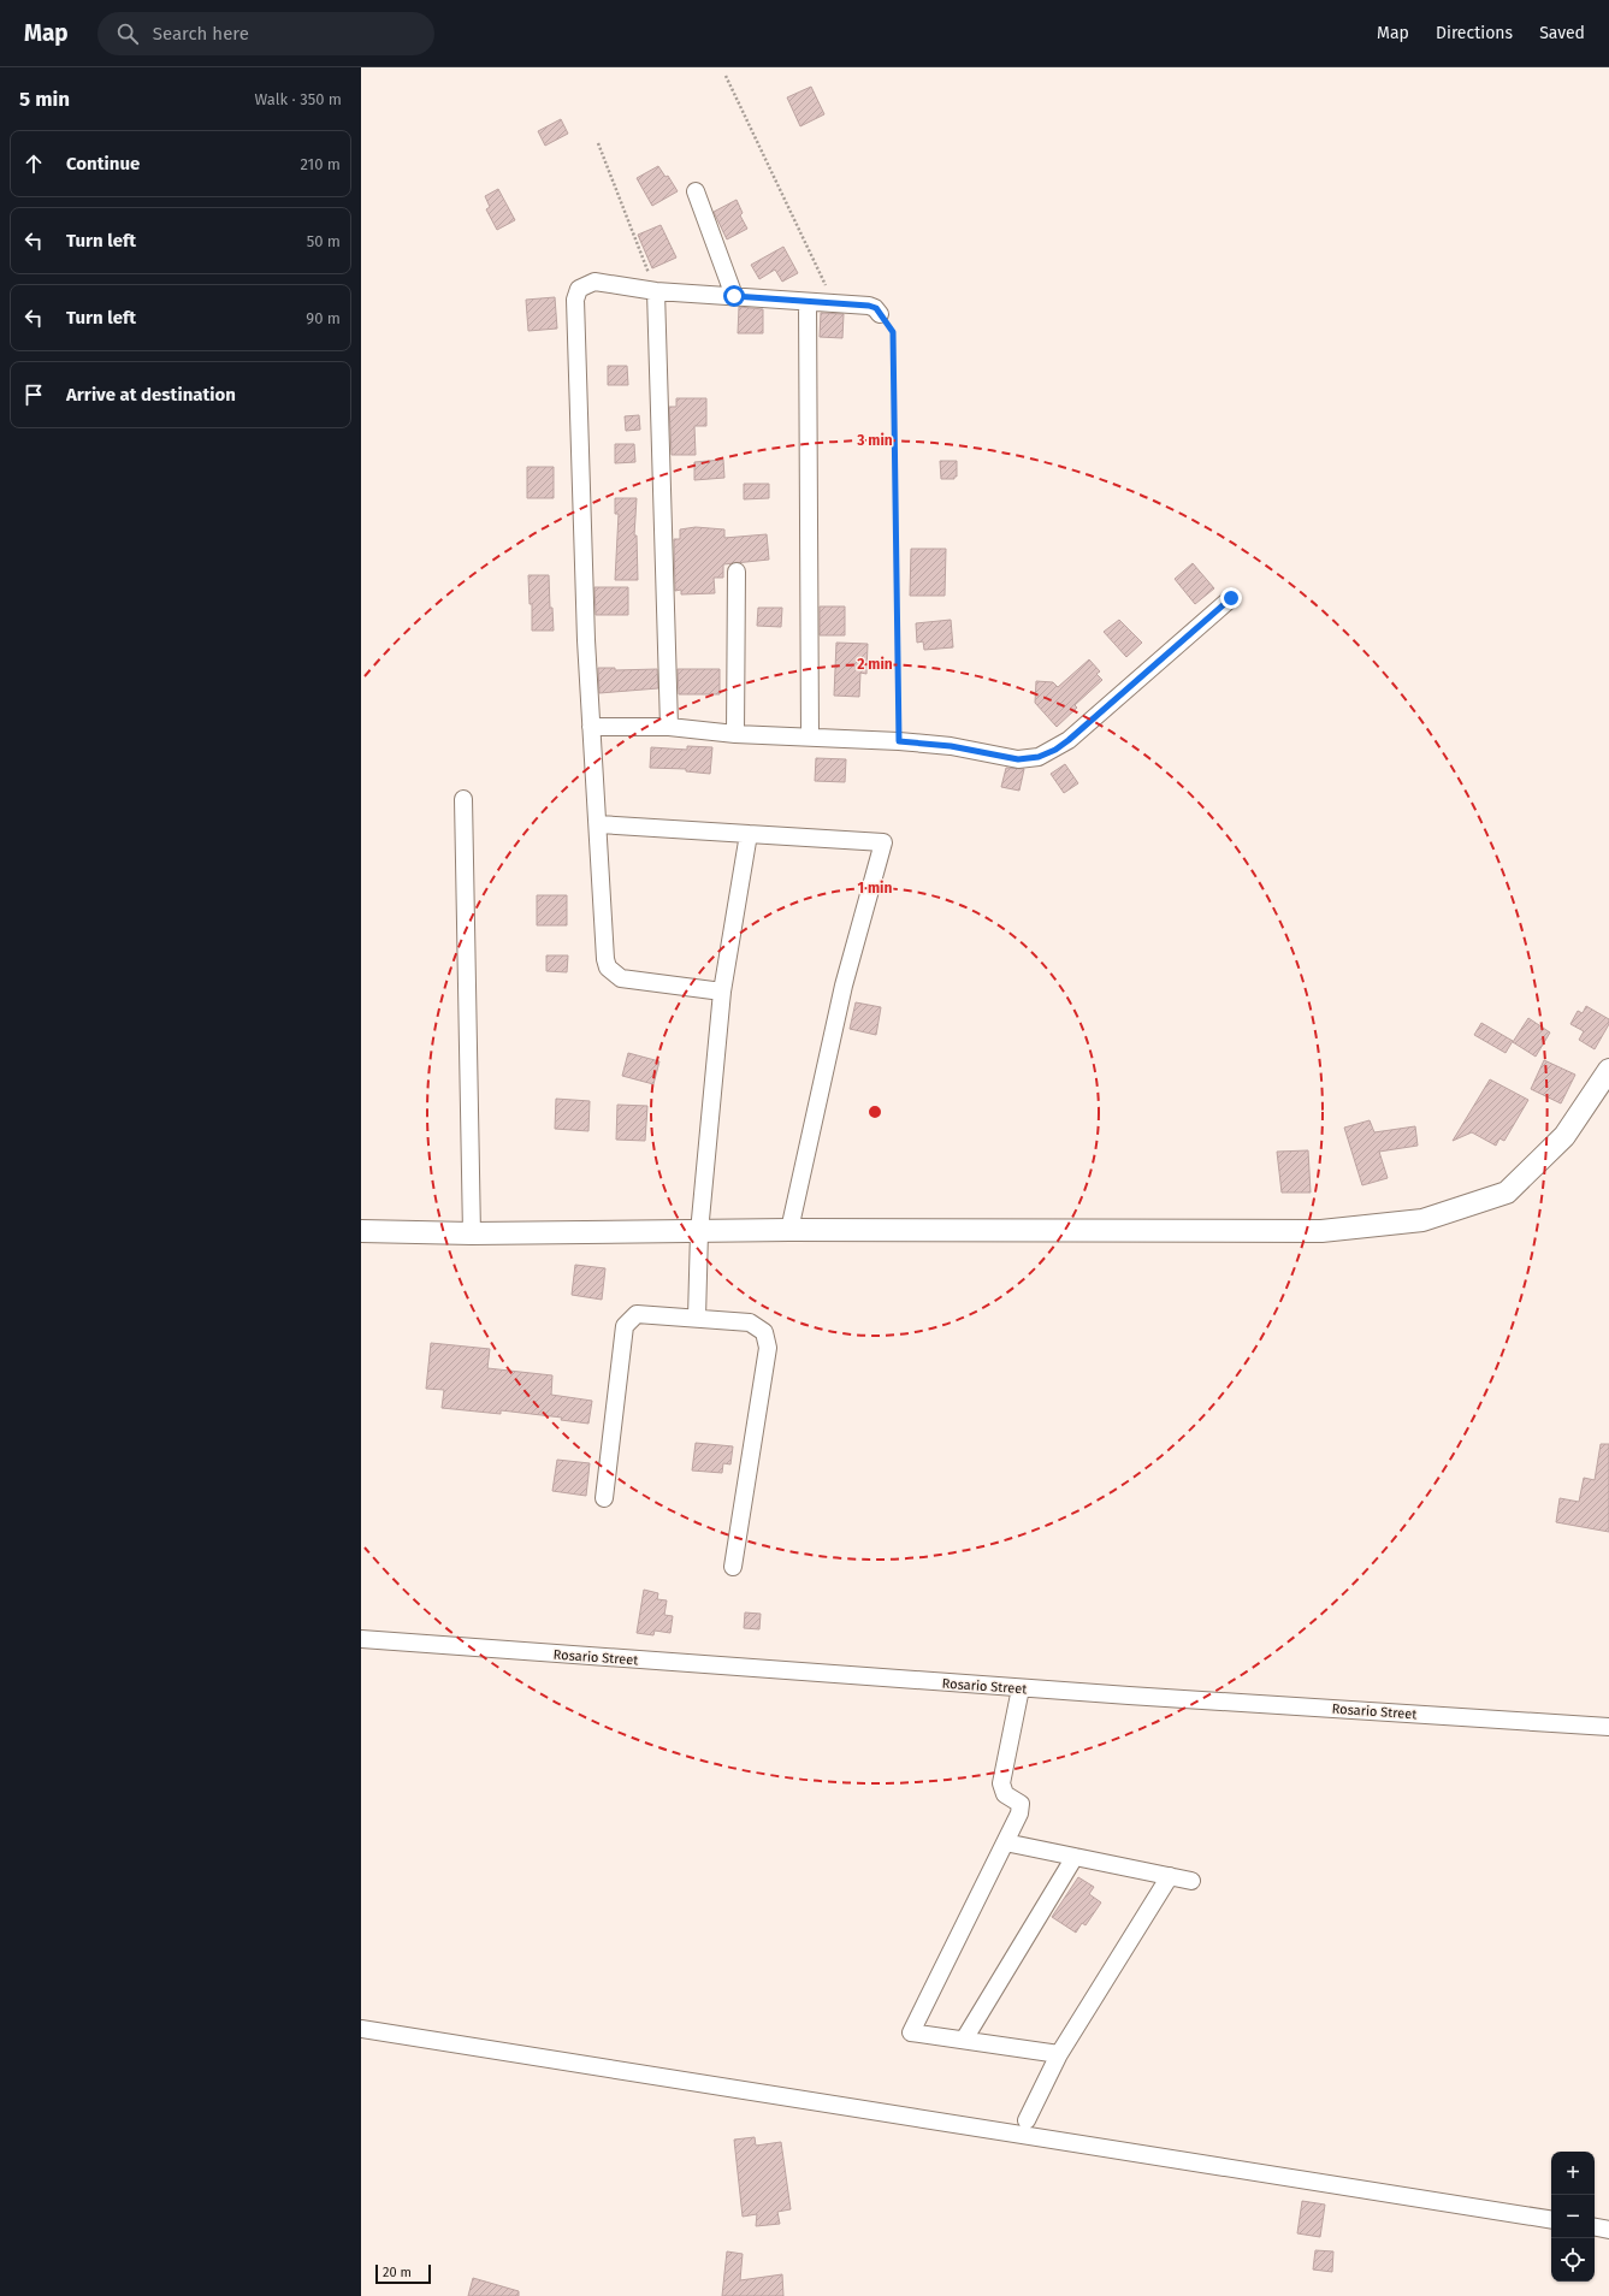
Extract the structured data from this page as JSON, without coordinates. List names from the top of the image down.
{
  "streets": {
    "street": ["Rosario Street"]
  },
  "scale_bar": "20 m",
  "page": {
    "header": "Map",
    "search": "Search here",
    "nav": ["Map", "Directions", "Saved"],
    "heading": ["5 min", "Walk · 350 m"],
    "list": [
      ["Continue", "210 m"],
      ["Turn left", "50 m"],
      ["Turn left", "90 m"],
      "Arrive at destination"
    ],
    "map_buttons": ["+", "−"],
    "scale": "20 m"
  },
  "rings": ["3 min", "2 min", "1 min"]
}
